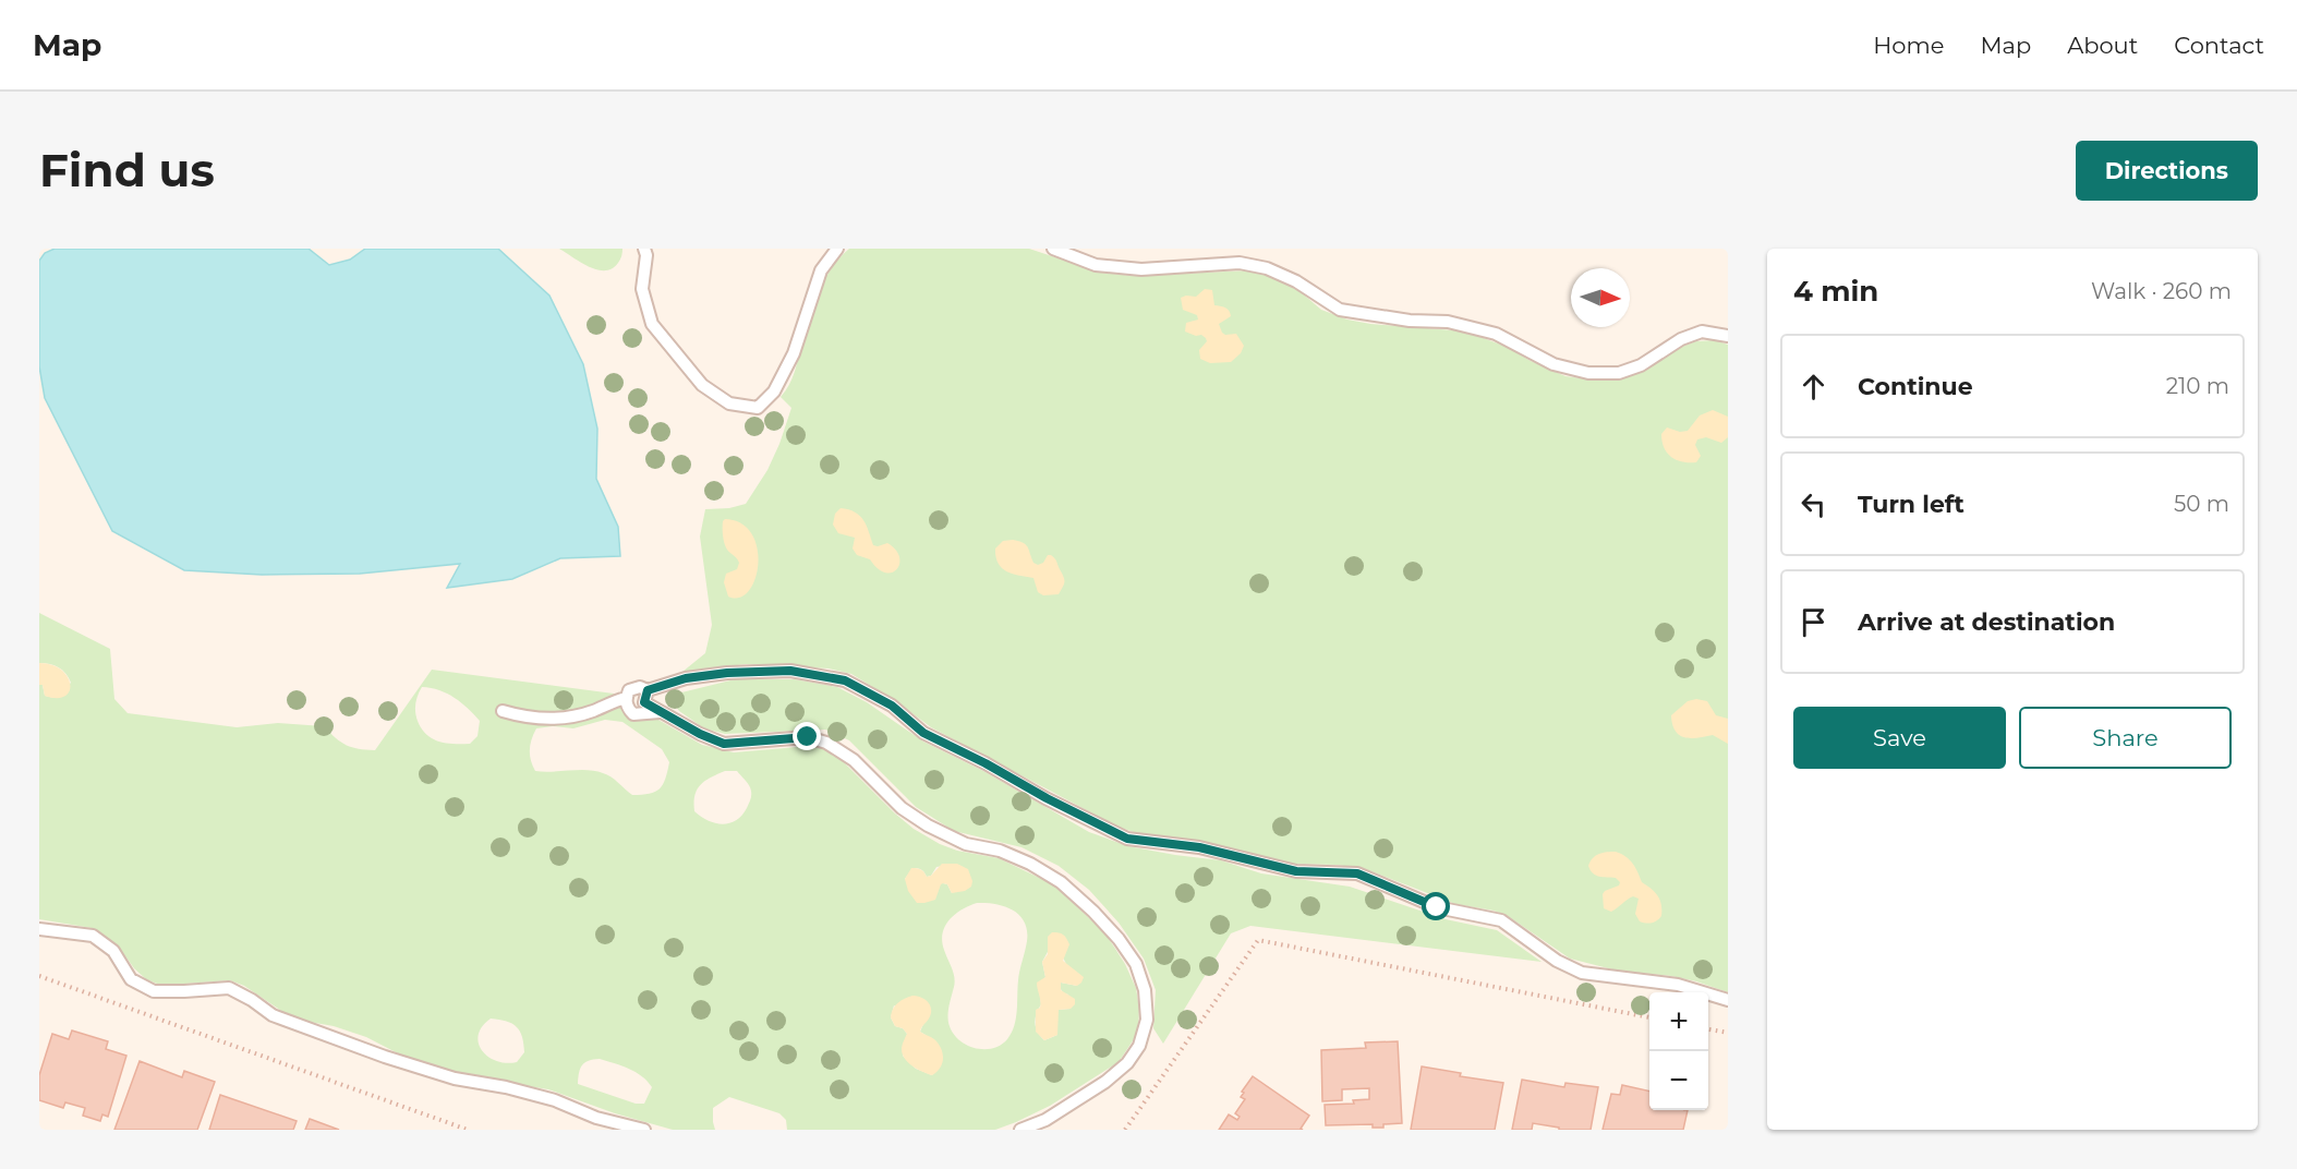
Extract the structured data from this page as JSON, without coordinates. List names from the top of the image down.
{
  "north": "right",
  "page": {
    "header": "Map",
    "nav": [
      "Home",
      "Map",
      "About",
      "Contact"
    ],
    "buttons": [
      "Directions",
      ["Save", "Share"]
    ],
    "title": "Find us",
    "heading": ["4 min", "Walk · 260 m"],
    "list": [
      ["Continue", "210 m"],
      ["Turn left", "50 m"],
      "Arrive at destination"
    ],
    "map_buttons": ["+", "−"]
  }
}
